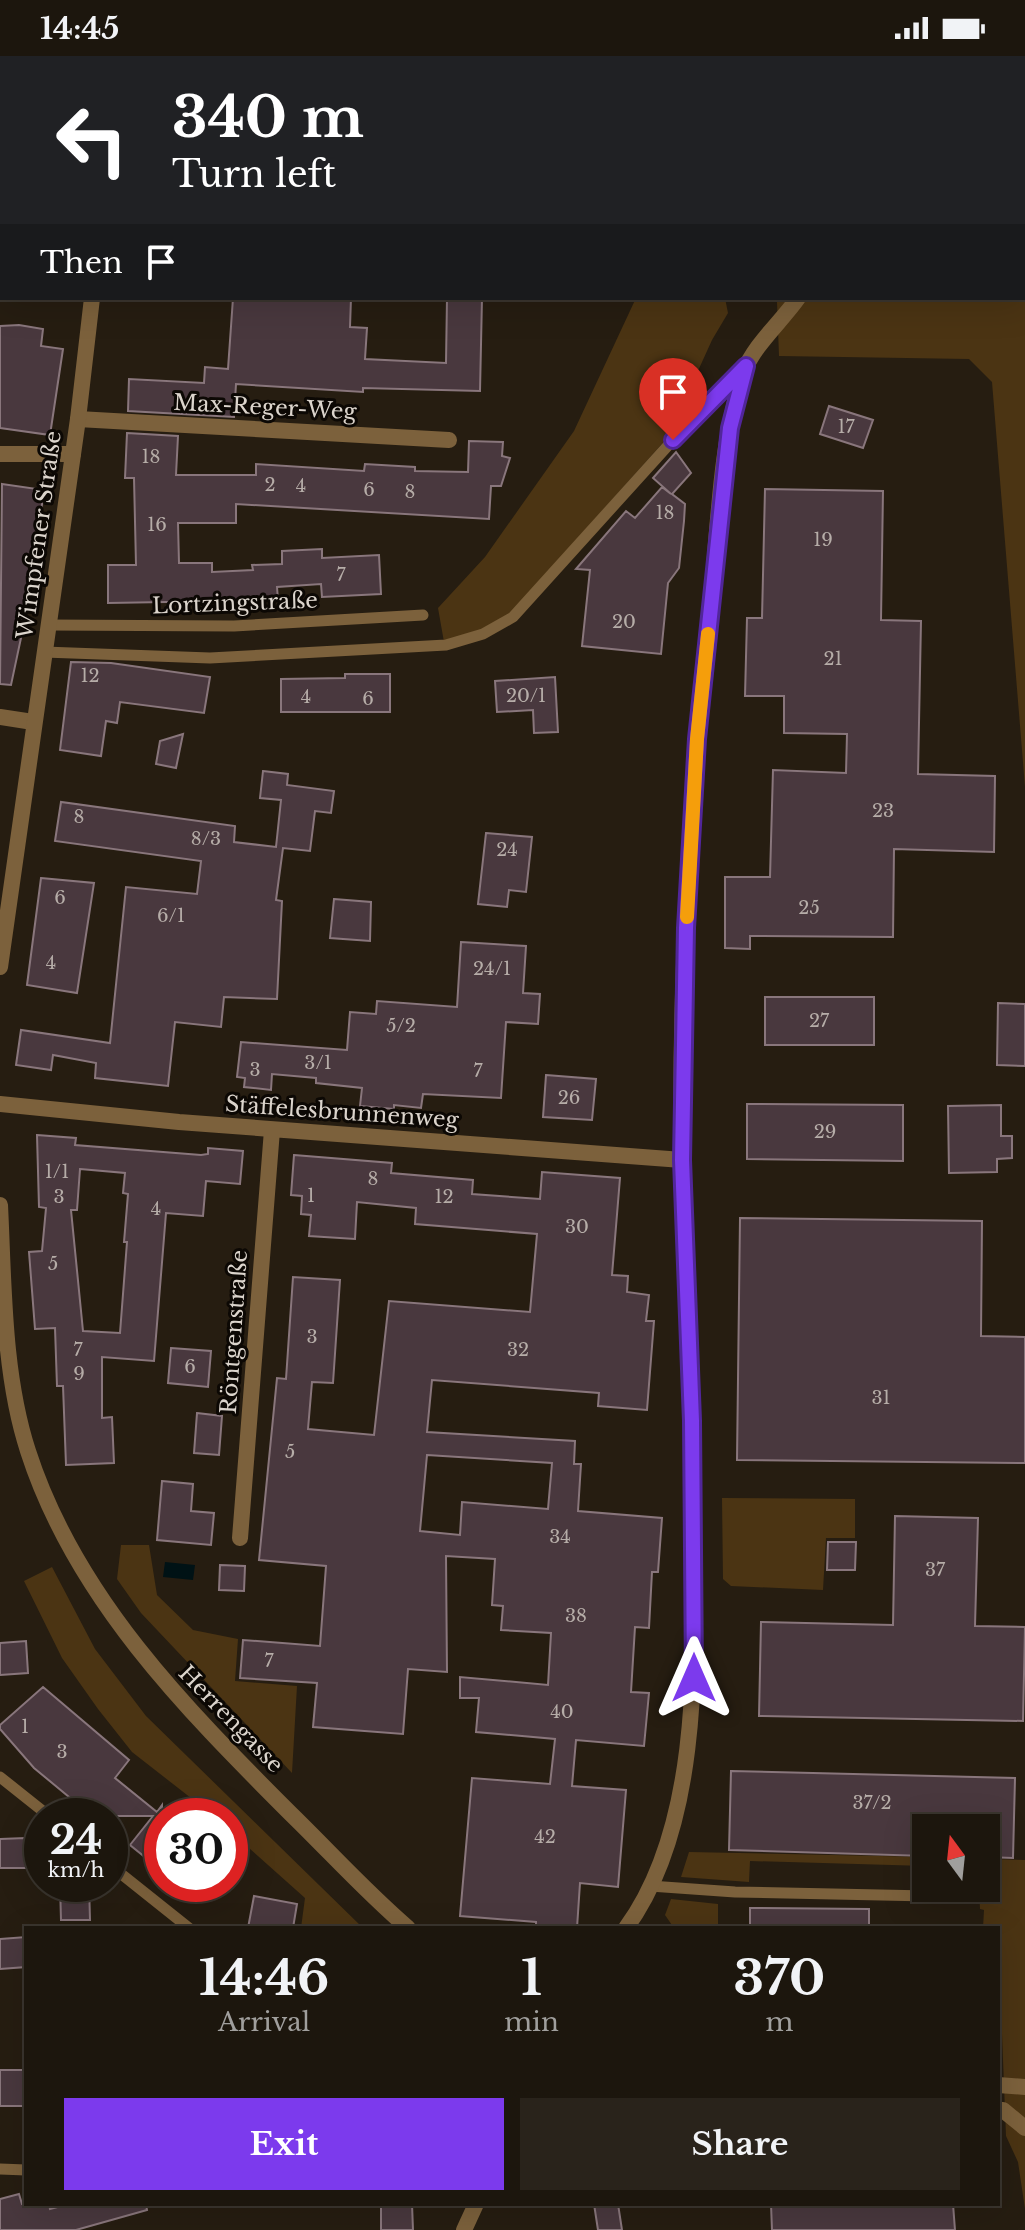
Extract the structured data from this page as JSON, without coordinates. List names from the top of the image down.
{
  "streets": {
    "street": [
      "Max-Reger-Weg",
      "Wimpfener Straße",
      "Stäffelesbrunnenweg",
      "Röntgenstraße",
      "Herrengasse"
    ],
    "lane": ["Lortzingstraße"]
  },
  "crossings": [
    ["Max-Reger-Weg", "Wimpfener Straße"],
    ["Wimpfener Straße", "Lortzingstraße"],
    ["Stäffelesbrunnenweg", "Röntgenstraße"]
  ],
  "house_numbers": [
    "17",
    "18",
    "2",
    "4",
    "6",
    "8",
    "18",
    "16",
    "19",
    "7",
    "20",
    "21",
    "12",
    "20/1",
    "4",
    "6",
    "23",
    "8",
    "8/3",
    "24",
    "6",
    "25",
    "6/1",
    "4",
    "24/1",
    "27",
    "5/2",
    "3/1",
    "3",
    "7",
    "26",
    "29",
    "1/1",
    "8",
    "1",
    "3",
    "12",
    "4",
    "30",
    "5",
    "3",
    "7",
    "32",
    "6",
    "9",
    "31",
    "5",
    "34",
    "37",
    "38",
    "7",
    "40",
    "1",
    "3",
    "37/2",
    "42"
  ],
  "north": "top",
  "page": {
    "status": "14:45",
    "turn": ["340 m", "Turn left"],
    "then": "Then",
    "speed": "24 km/h",
    "limit": "30",
    "eta": [
      "14:46",
      "Arrival",
      "1",
      "min",
      "370",
      "m"
    ],
    "buttons": ["Exit", "Share"]
  }
}
